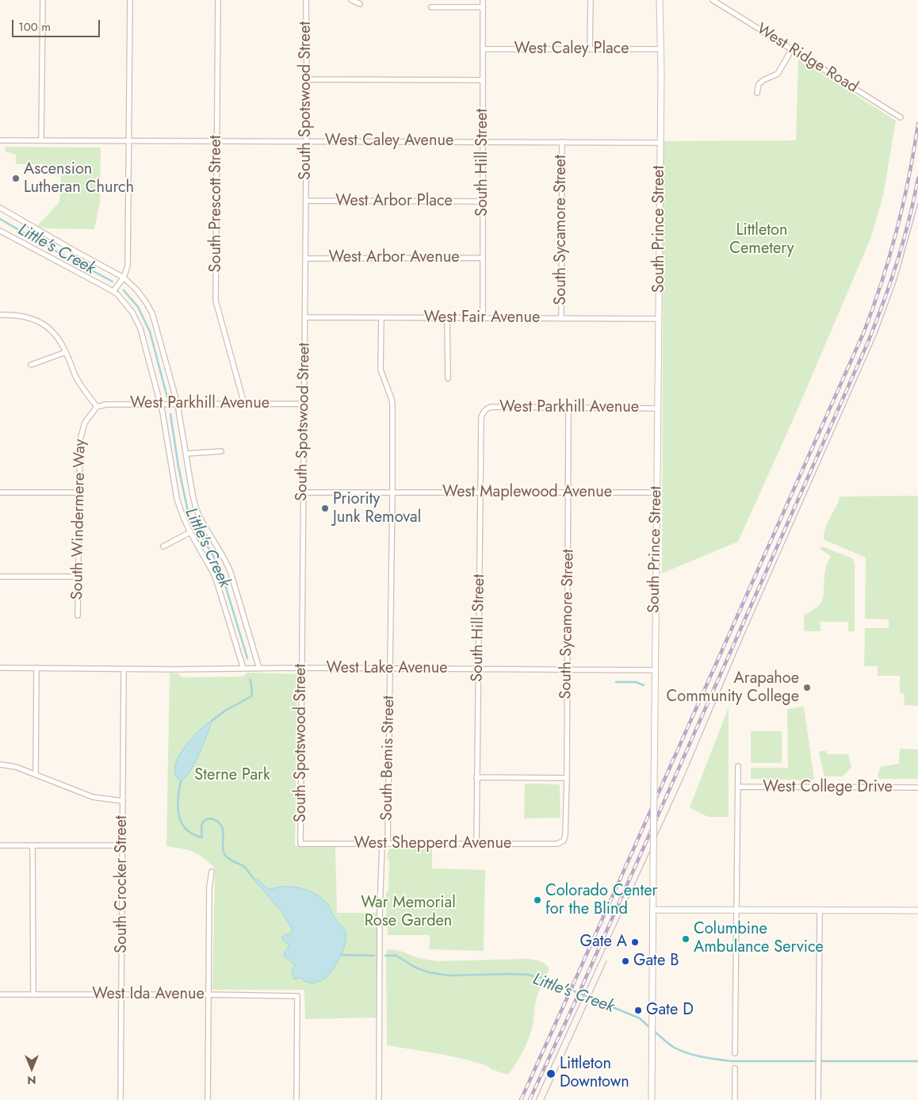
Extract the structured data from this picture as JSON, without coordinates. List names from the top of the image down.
{
  "streets": {
    "street": [
      "West Caley Place",
      "West Ridge Road",
      "South Spotswood Street",
      "West Caley Avenue",
      "South Hill Street",
      "West Arbor Place",
      "South Prescott Street",
      "South Prince Street",
      "South Sycamore Street",
      "West Arbor Avenue",
      "West Fair Avenue",
      "West Parkhill Avenue",
      "West Maplewood Avenue",
      "South Windermere Way",
      "West Lake Avenue",
      "South Bemis Street",
      "West College Drive",
      "West Shepperd Avenue",
      "South Crocker Street",
      "West Ida Avenue"
    ]
  },
  "crossings": [
    ["West Caley Place", "South Hill Street"],
    ["West Caley Place", "South Prince Street"],
    ["South Spotswood Street", "West Caley Avenue"],
    ["South Spotswood Street", "West Arbor Place"],
    ["South Spotswood Street", "West Arbor Avenue"],
    ["South Spotswood Street", "West Fair Avenue"],
    ["South Spotswood Street", "West Parkhill Avenue"],
    ["South Spotswood Street", "West Maplewood Avenue"],
    ["South Spotswood Street", "West Lake Avenue"],
    ["South Spotswood Street", "West Shepperd Avenue"],
    ["West Caley Avenue", "South Hill Street"],
    ["West Caley Avenue", "South Prescott Street"],
    ["West Caley Avenue", "South Prince Street"],
    ["West Caley Avenue", "South Sycamore Street"],
    ["South Hill Street", "West Arbor Place"],
    ["South Hill Street", "West Arbor Avenue"],
    ["South Hill Street", "West Fair Avenue"],
    ["South Hill Street", "West Parkhill Avenue"],
    ["South Hill Street", "West Maplewood Avenue"],
    ["South Hill Street", "West Lake Avenue"],
    ["South Hill Street", "West Shepperd Avenue"],
    ["South Prescott Street", "West Parkhill Avenue"],
    ["South Prince Street", "West Fair Avenue"],
    ["South Prince Street", "West Parkhill Avenue"],
    ["South Prince Street", "West Maplewood Avenue"],
    ["South Prince Street", "West Lake Avenue"],
    ["South Sycamore Street", "West Fair Avenue"],
    ["South Sycamore Street", "West Parkhill Avenue"],
    ["South Sycamore Street", "West Maplewood Avenue"],
    ["South Sycamore Street", "West Lake Avenue"],
    ["South Sycamore Street", "West Shepperd Avenue"],
    ["West Fair Avenue", "South Bemis Street"],
    ["West Parkhill Avenue", "South Windermere Way"],
    ["West Maplewood Avenue", "South Bemis Street"],
    ["West Lake Avenue", "South Bemis Street"],
    ["West Lake Avenue", "South Crocker Street"],
    ["South Bemis Street", "West Shepperd Avenue"],
    ["South Crocker Street", "West Ida Avenue"]
  ],
  "water": ["Little's Creek"],
  "parks": ["Littleton Cemetery", "Sterne Park", "War Memorial Rose Garden"],
  "places": [
    "Ascension Lutheran Church",
    "Priority Junk Removal",
    "Arapahoe Community College",
    "Colorado Center for the Blind",
    "Columbine Ambulance Service",
    "Gate A",
    "Gate B",
    "Gate D",
    "Littleton Downtown"
  ],
  "scale_bar": "100 m",
  "north": "bottom"
}
